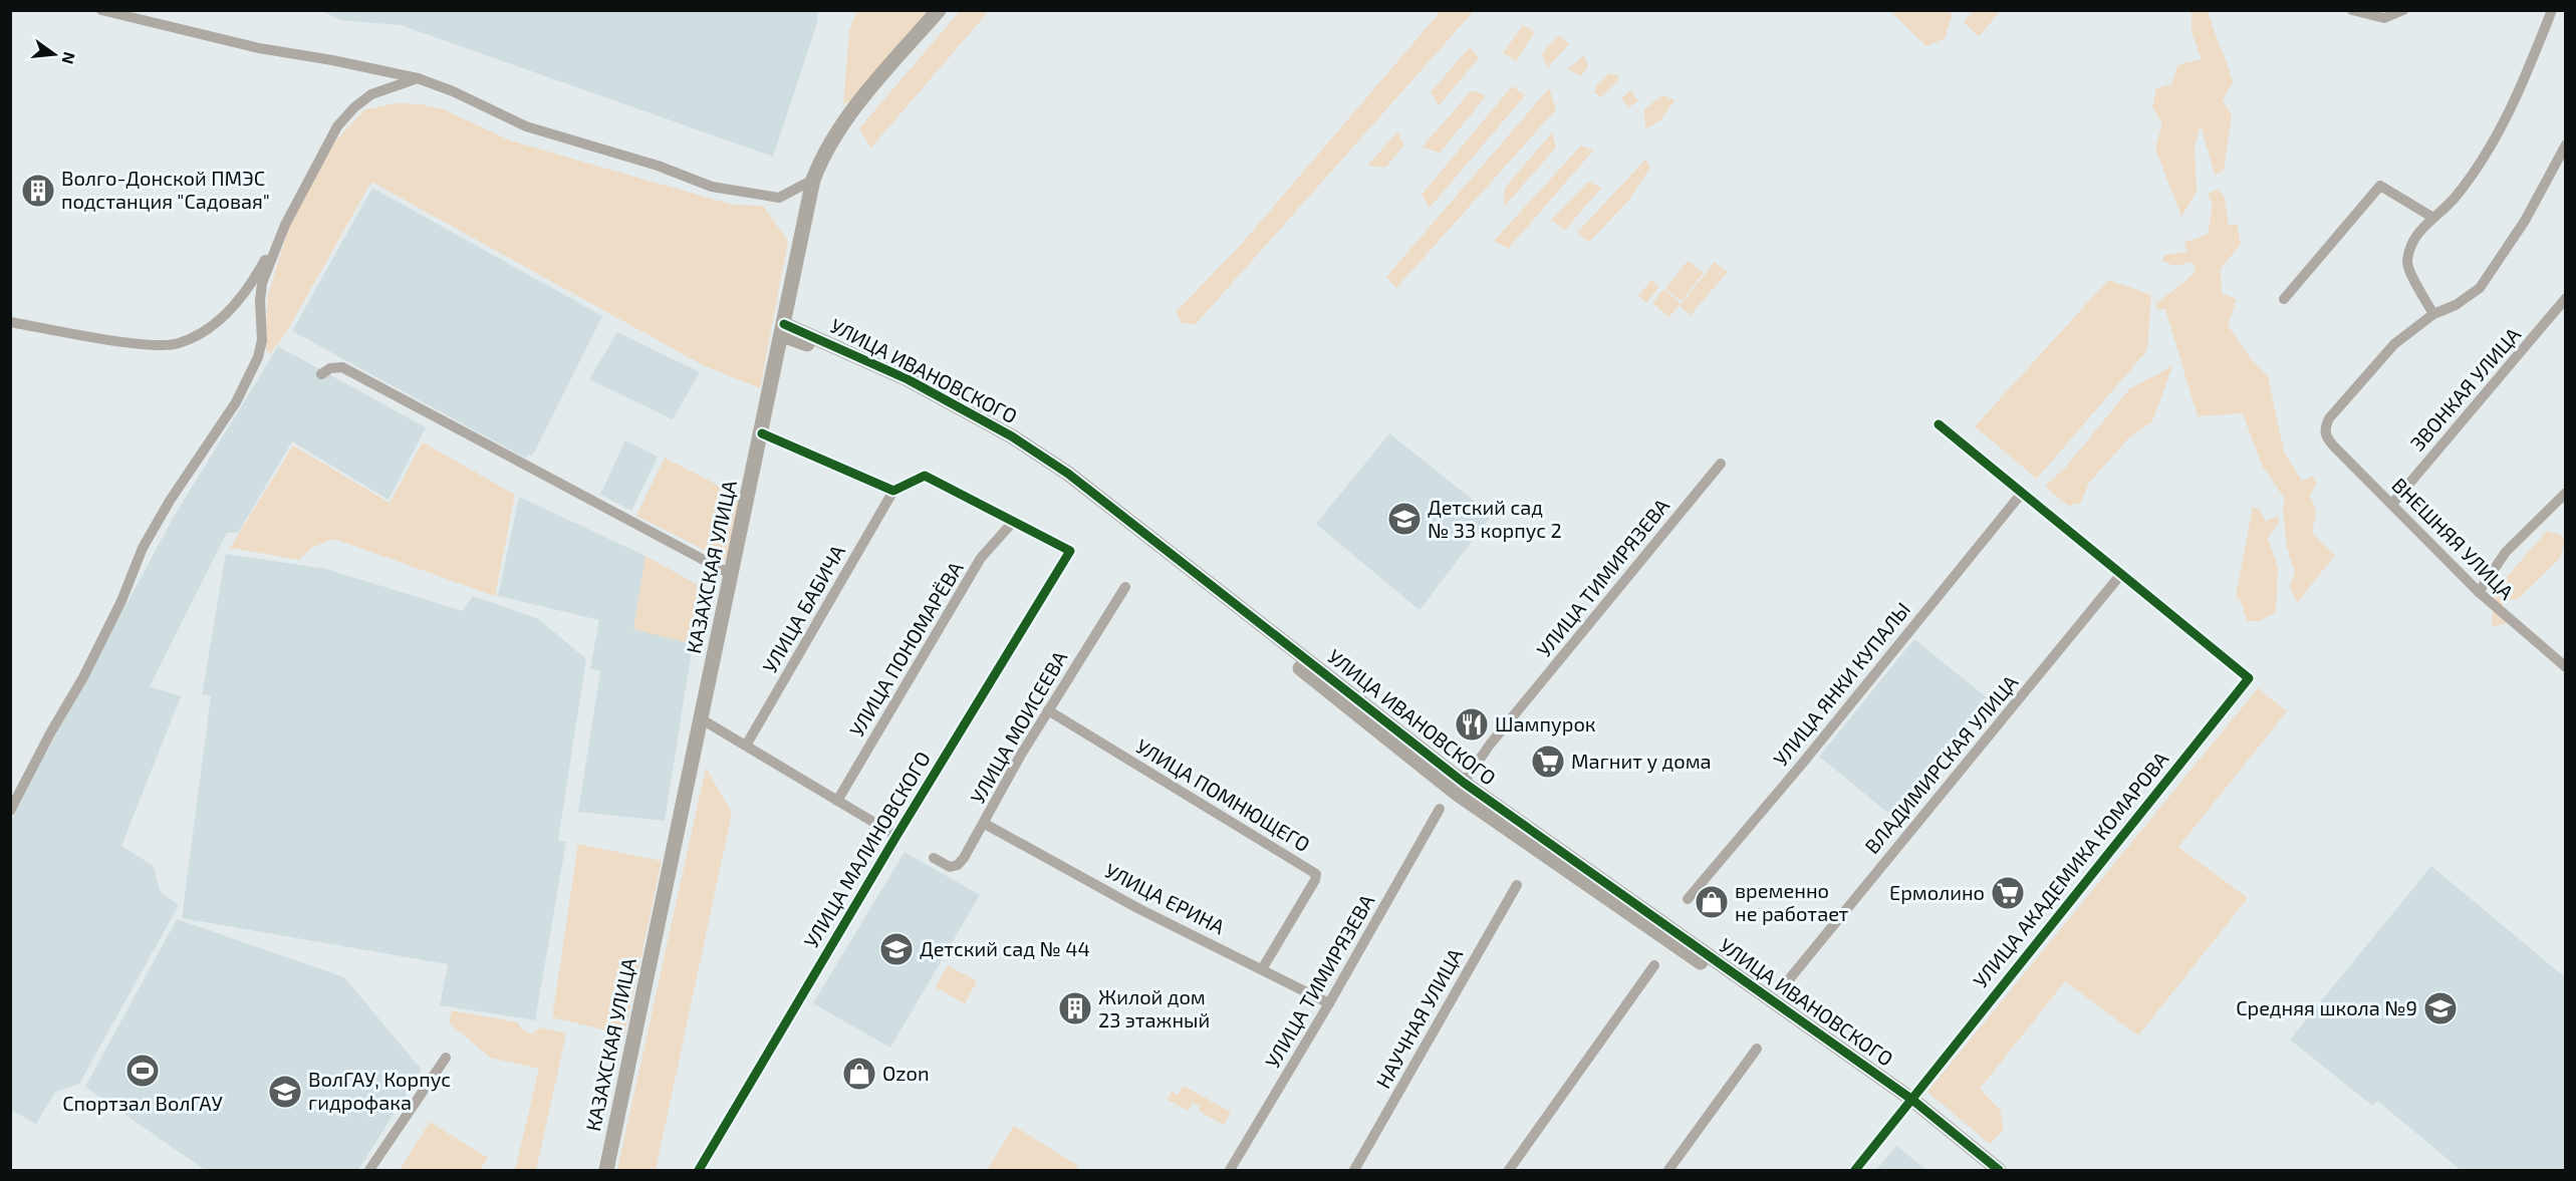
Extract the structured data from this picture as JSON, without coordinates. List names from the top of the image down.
{
  "streets": {
    "street": [
      "УЛИЦА ИВАНОВСКОГО",
      "ЗВОНКАЯ УЛИЦА",
      "ВНЕШНЯЯ УЛИЦА",
      "КАЗАХСКАЯ УЛИЦА",
      "УЛИЦА ТИМИРЯЗЕВА",
      "УЛИЦА БАБИЧА",
      "УЛИЦА ПОНОМАРЁВА",
      "УЛИЦА ЯНКИ КУПАЛЫ",
      "УЛИЦА МОИСЕЕВА",
      "ВЛАДИМИРСКАЯ УЛИЦА",
      "УЛИЦА ПОМНЮЩЕГО",
      "УЛИЦА МАЛИНОВСКОГО",
      "УЛИЦА АКАДЕМИКА КОМАРОВА",
      "УЛИЦА ЕРИНА",
      "НАУЧНАЯ УЛИЦА"
    ]
  },
  "crossings": [
    ["УЛИЦА ИВАНОВСКОГО", "КАЗАХСКАЯ УЛИЦА"],
    ["УЛИЦА ИВАНОВСКОГО", "УЛИЦА ТИМИРЯЗЕВА"],
    ["УЛИЦА ИВАНОВСКОГО", "УЛИЦА АКАДЕМИКА КОМАРОВА"],
    ["ЗВОНКАЯ УЛИЦА", "ВНЕШНЯЯ УЛИЦА"],
    ["УЛИЦА ТИМИРЯЗЕВА", "УЛИЦА ЕРИНА"],
    ["УЛИЦА ПОНОМАРЁВА", "УЛИЦА МАЛИНОВСКОГО"],
    ["УЛИЦА МОИСЕЕВА", "УЛИЦА ПОМНЮЩЕГО"],
    ["УЛИЦА МОИСЕЕВА", "УЛИЦА ЕРИНА"],
    ["ВЛАДИМИРСКАЯ УЛИЦА", "УЛИЦА АКАДЕМИКА КОМАРОВА"],
    ["УЛИЦА ПОМНЮЩЕГО", "УЛИЦА ЕРИНА"]
  ],
  "places": {
    "building": ["Волго-Донской ПМЭС подстанция \"Садовая\"", "Жилой дом 23 этажный"],
    "school or university": [
      "Детский сад № 33 корпус 2",
      "Детский сад № 44",
      "Средняя школа №9",
      "ВолГАУ, Корпус гидрофака"
    ],
    "restaurant": ["Шампурок"],
    "supermarket": ["Магнит у дома", "Ермолино"],
    "shop": ["временно не работает", "Ozon"],
    "sports": ["Спортзал ВолГАУ"]
  },
  "north": "right"
}
